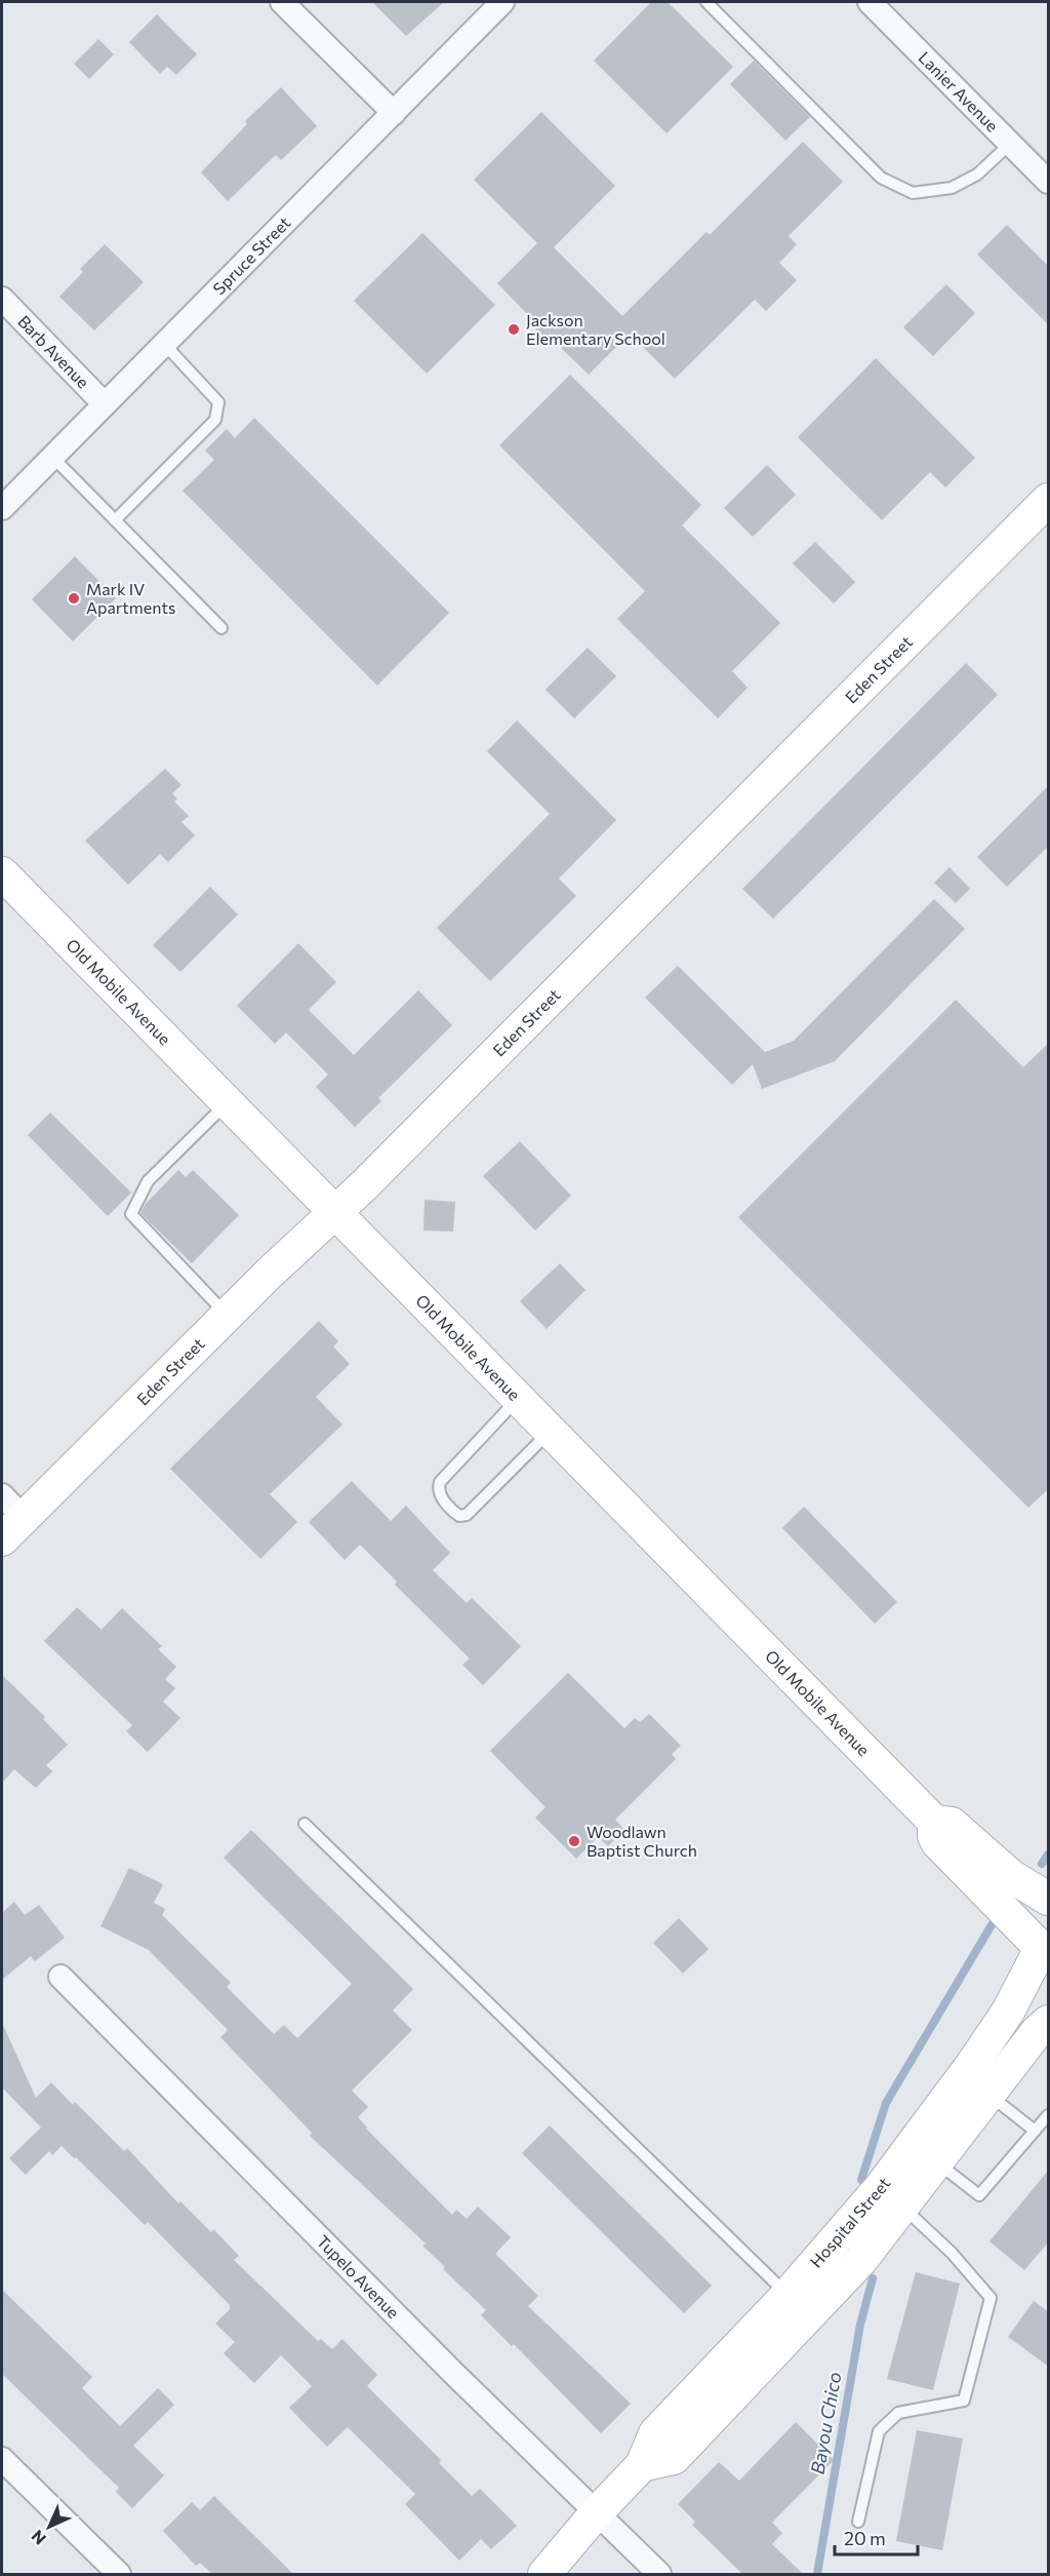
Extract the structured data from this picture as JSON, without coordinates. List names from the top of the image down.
{
  "streets": {
    "street": [
      "Lanier Avenue",
      "Spruce Street",
      "Barb Avenue",
      "Eden Street",
      "Old Mobile Avenue",
      "Hospital Street",
      "Tupelo Avenue"
    ]
  },
  "crossings": [
    ["Spruce Street", "Barb Avenue"],
    ["Eden Street", "Old Mobile Avenue"],
    ["Old Mobile Avenue", "Hospital Street"],
    ["Hospital Street", "Tupelo Avenue"]
  ],
  "water": ["Bayou Chico"],
  "places": ["Jackson Elementary School", "Mark IV Apartments", "Woodlawn Baptist Church"],
  "scale_bar": "20 m",
  "north": "bottom left"
}
